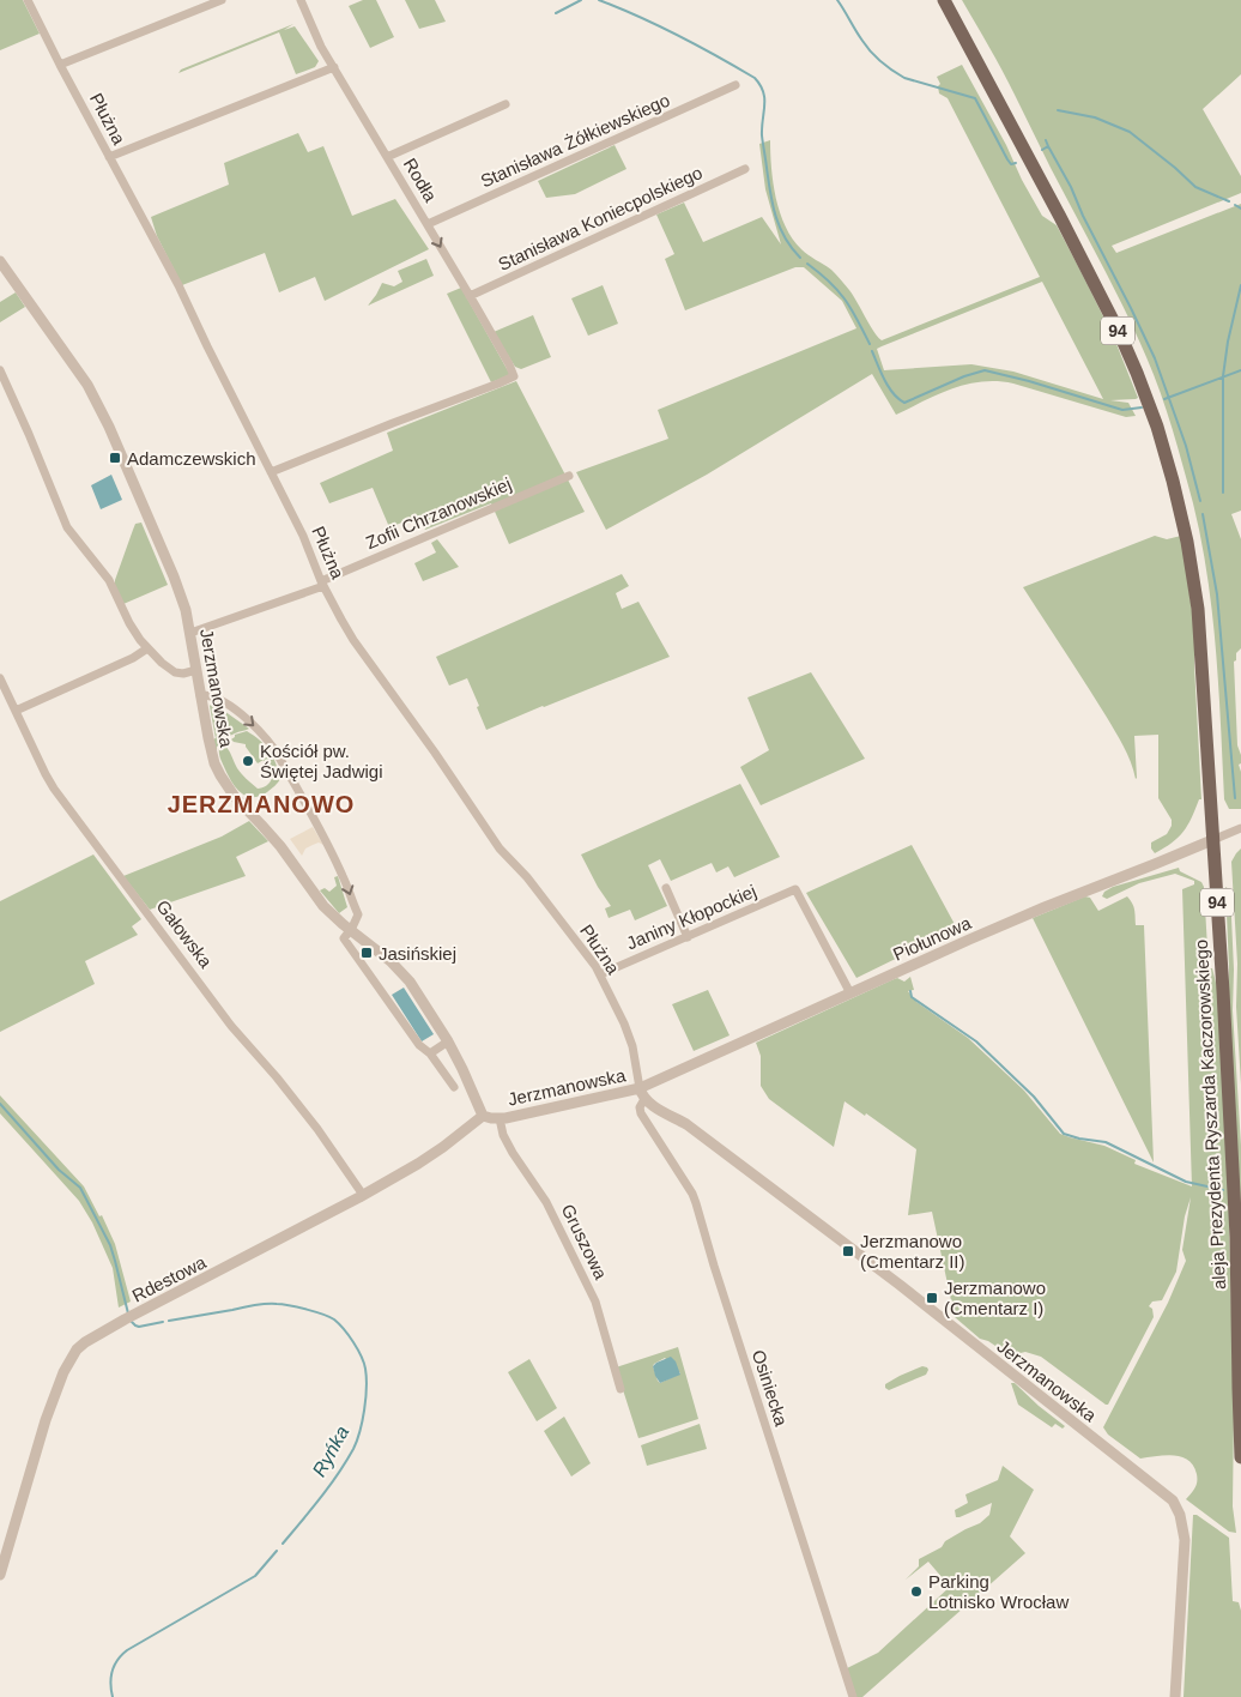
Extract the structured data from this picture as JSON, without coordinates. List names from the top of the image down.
{
  "streets": {
    "main road": ["94", "aleja Prezydenta Ryszarda Kaczorowskiego"],
    "street": [
      "Płużna",
      "Stanisława Żółkiewskiego",
      "Rodła",
      "Stanisława Koniecpolskiego",
      "Zofii Chrzanowskiej",
      "Jerzmanowska",
      "Janiny Kłopockiej",
      "Gałowska",
      "Piołunowa",
      "Gruszowa",
      "Rdestowa",
      "Osiniecka"
    ]
  },
  "crossings": [
    ["Płużna", "Rodła"],
    ["Płużna", "Zofii Chrzanowskiej"],
    ["Płużna", "Jerzmanowska"],
    ["Płużna", "Janiny Kłopockiej"],
    ["Płużna", "Piołunowa"],
    ["Stanisława Żółkiewskiego", "Rodła"],
    ["Rodła", "Stanisława Koniecpolskiego"],
    ["Zofii Chrzanowskiej", "Jerzmanowska"],
    ["Jerzmanowska", "Piołunowa"],
    ["Jerzmanowska", "Gruszowa"],
    ["Jerzmanowska", "Rdestowa"],
    ["Jerzmanowska", "Osiniecka"],
    ["Janiny Kłopockiej", "Piołunowa"],
    ["Gałowska", "Rdestowa"],
    ["Piołunowa", "aleja Prezydenta Ryszarda Kaczorowskiego"]
  ],
  "districts": ["JERZMANOWO"],
  "water": ["Ryńka"],
  "places": {
    "transit": [
      "Adamczewskich",
      "Jasińskiej",
      "Jerzmanowo (Cmentarz II)",
      "Jerzmanowo (Cmentarz I)"
    ],
    "other": ["Kościół pw. Świętej Jadwigi", "Parking Lotnisko Wrocław"]
  }
}
